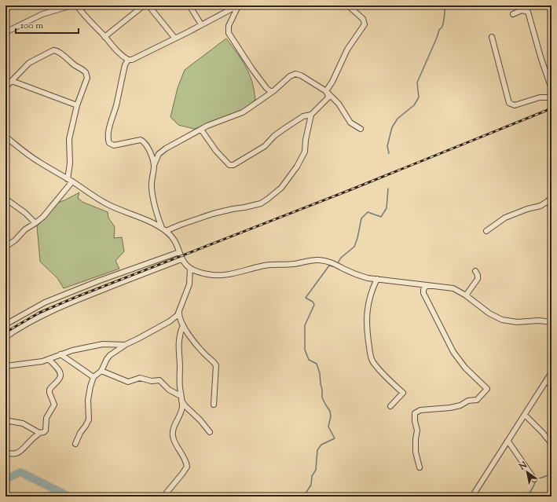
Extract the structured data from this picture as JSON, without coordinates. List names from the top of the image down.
{
  "scale_bar": "100 m",
  "north": "top left"
}
